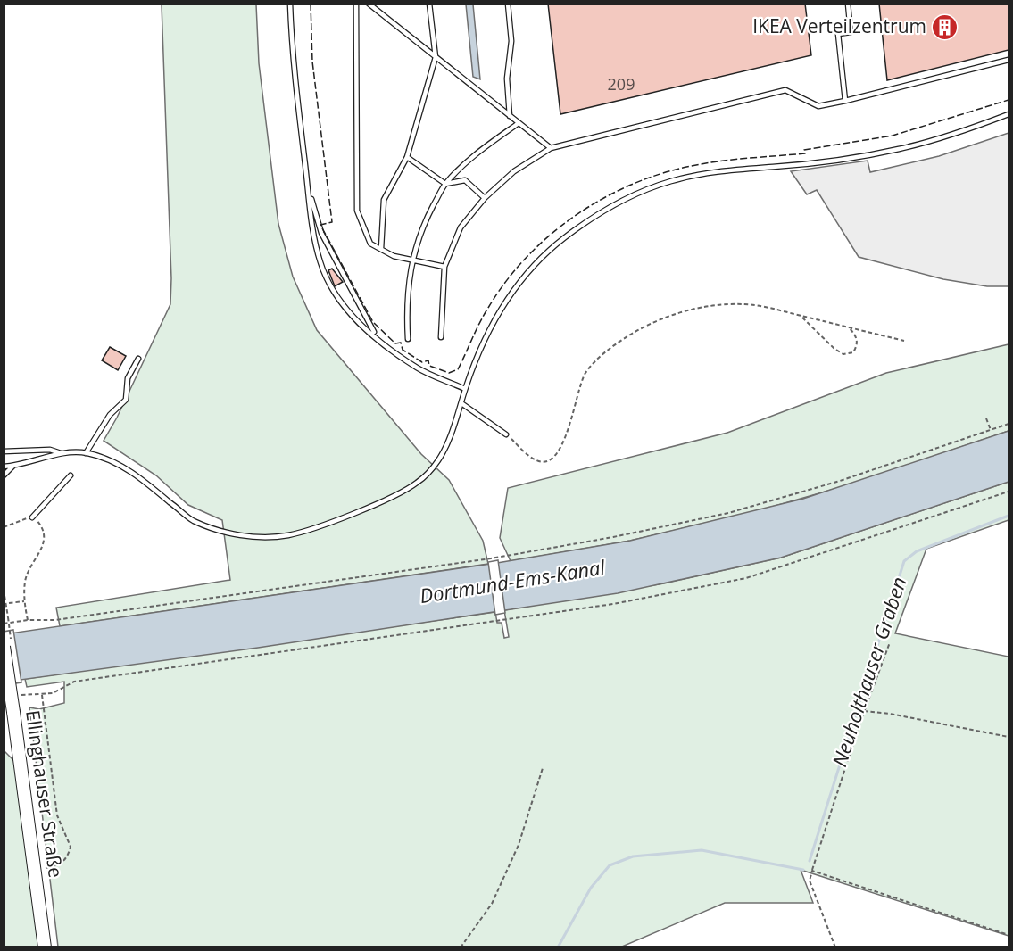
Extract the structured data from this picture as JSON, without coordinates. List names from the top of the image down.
{
  "streets": {
    "main road": ["Ellinghauser Straße"]
  },
  "water": ["Dortmund-Ems-Kanal", "Neuholthauser Graben"],
  "places": {
    "building": ["IKEA Verteilzentrum"]
  },
  "house_numbers": ["209"]
}
